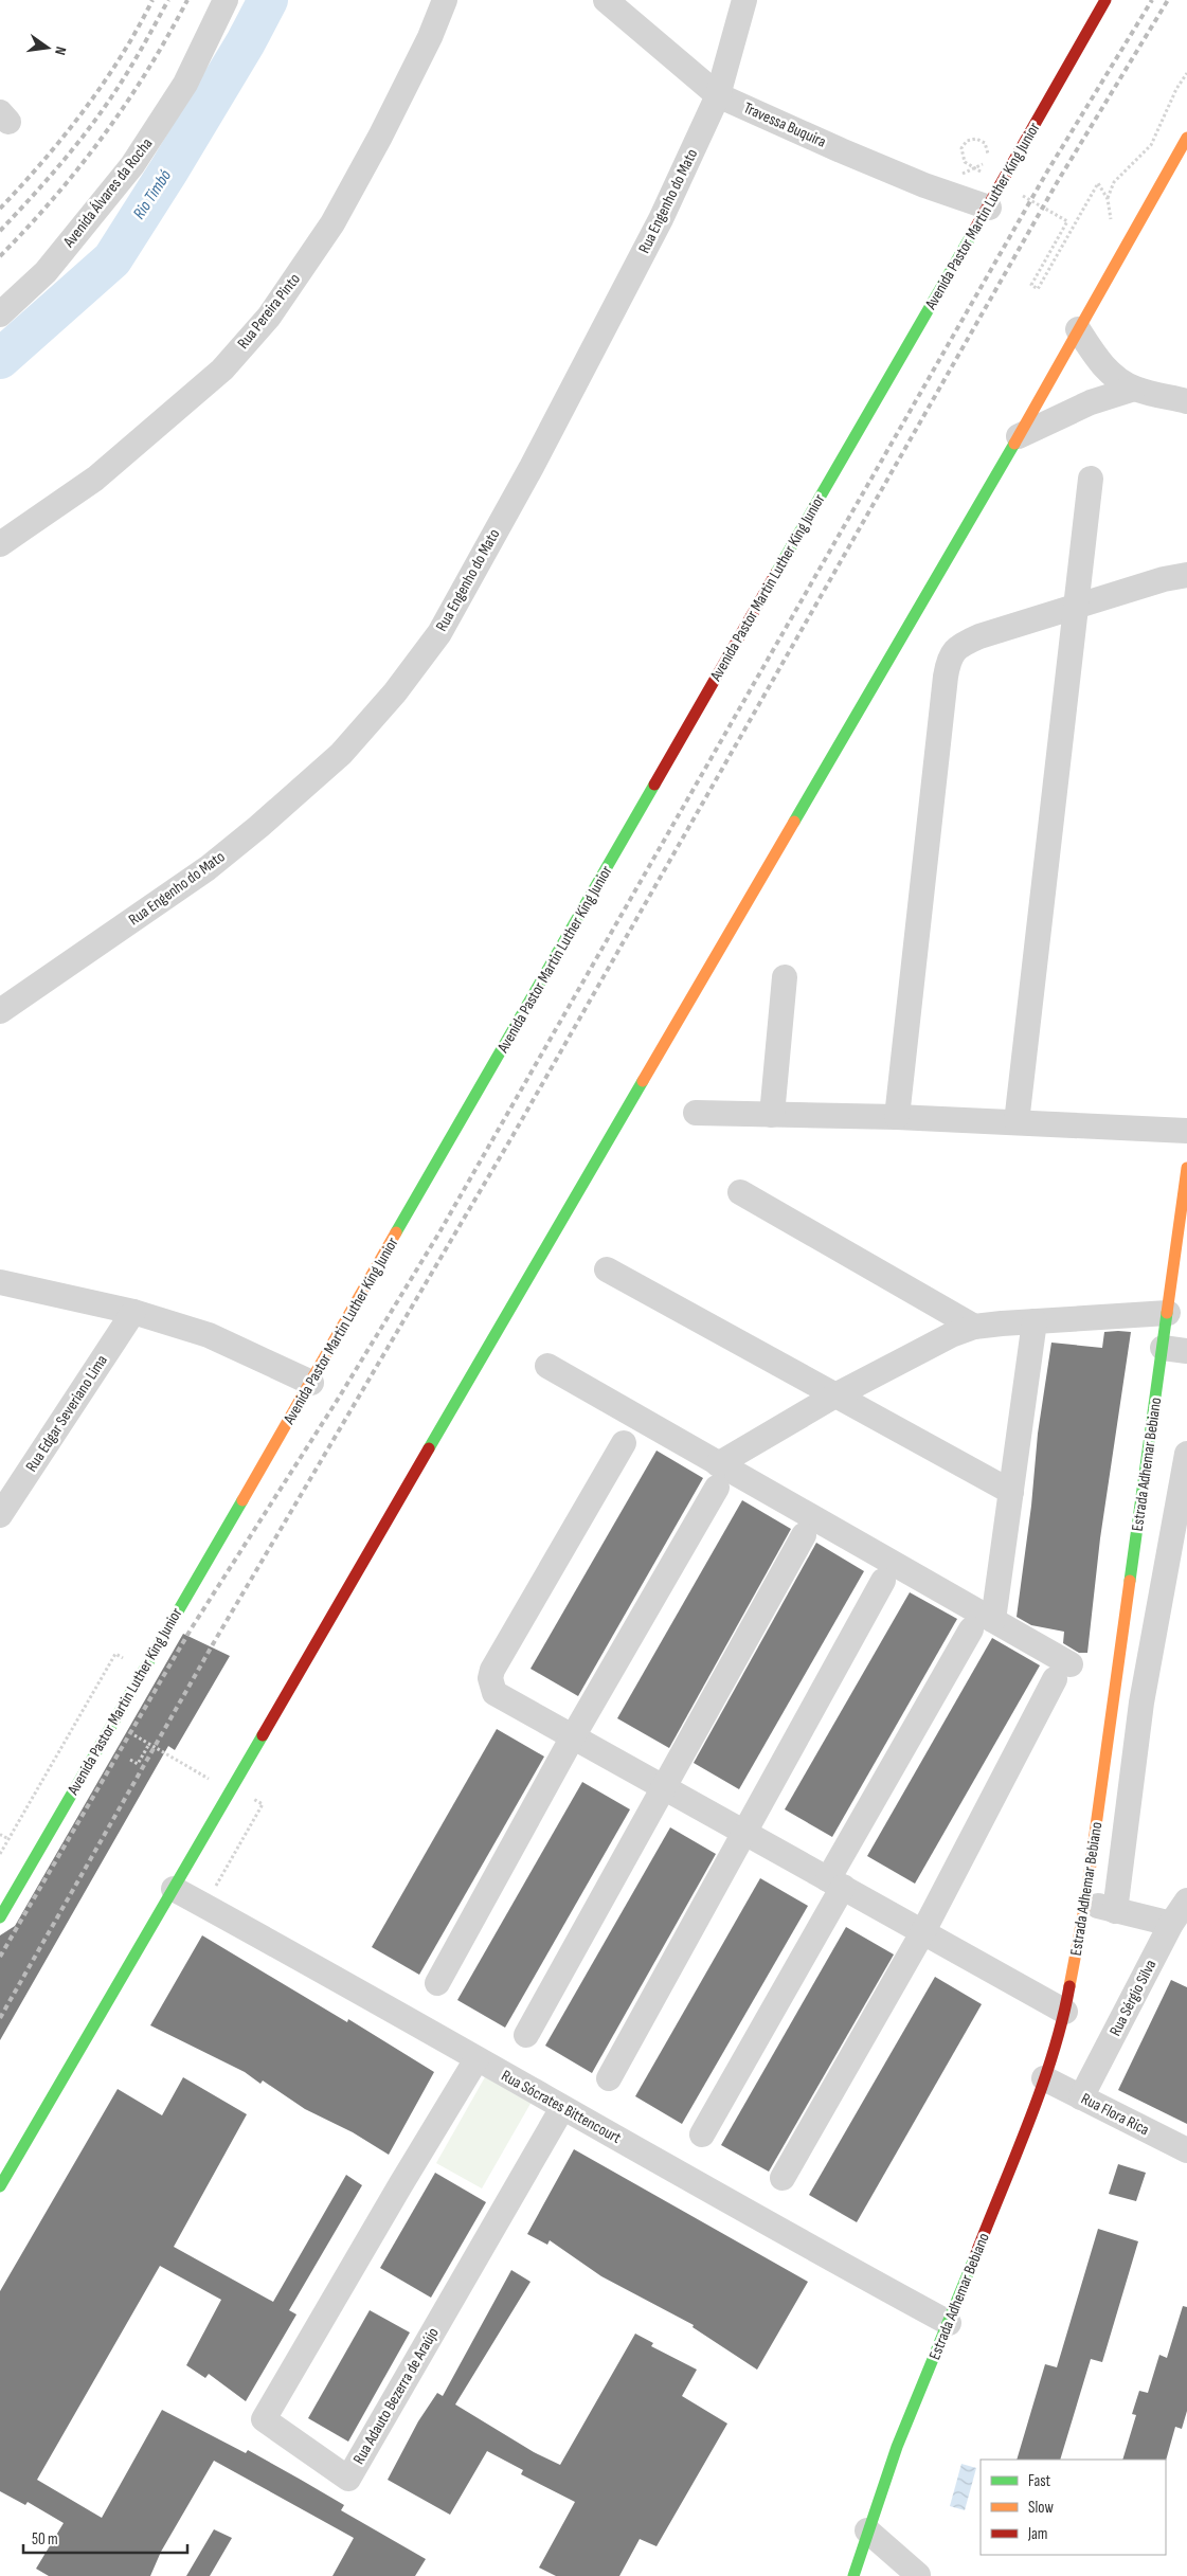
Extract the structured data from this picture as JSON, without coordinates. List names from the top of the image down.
{
  "streets": {
    "main road": ["Avenida Pastor Martin Luther King Junior", "Estrada Adhemar Bebiano"],
    "street": [
      "Travessa Buquira",
      "Avenida Álvares da Rocha",
      "Rua Engenho do Mato",
      "Rua Pereira Pinto",
      "Rua Edgar Severiano Lima",
      "Rua Sérgio Silva",
      "Rua Sócrates Bittencourt",
      "Rua Flora Rica",
      "Rua Adauto Bezerra de Araújo"
    ]
  },
  "crossings": [
    ["Travessa Buquira", "Rua Engenho do Mato"],
    ["Travessa Buquira", "Avenida Pastor Martin Luther King Junior"],
    ["Estrada Adhemar Bebiano", "Rua Sócrates Bittencourt"],
    ["Estrada Adhemar Bebiano", "Rua Flora Rica"],
    ["Rua Sérgio Silva", "Rua Flora Rica"],
    ["Rua Sócrates Bittencourt", "Rua Adauto Bezerra de Araújo"]
  ],
  "water": ["Rio Timbó"],
  "legend": ["Fast", "Slow", "Jam"],
  "scale_bar": "50 m",
  "north": "right"
}
